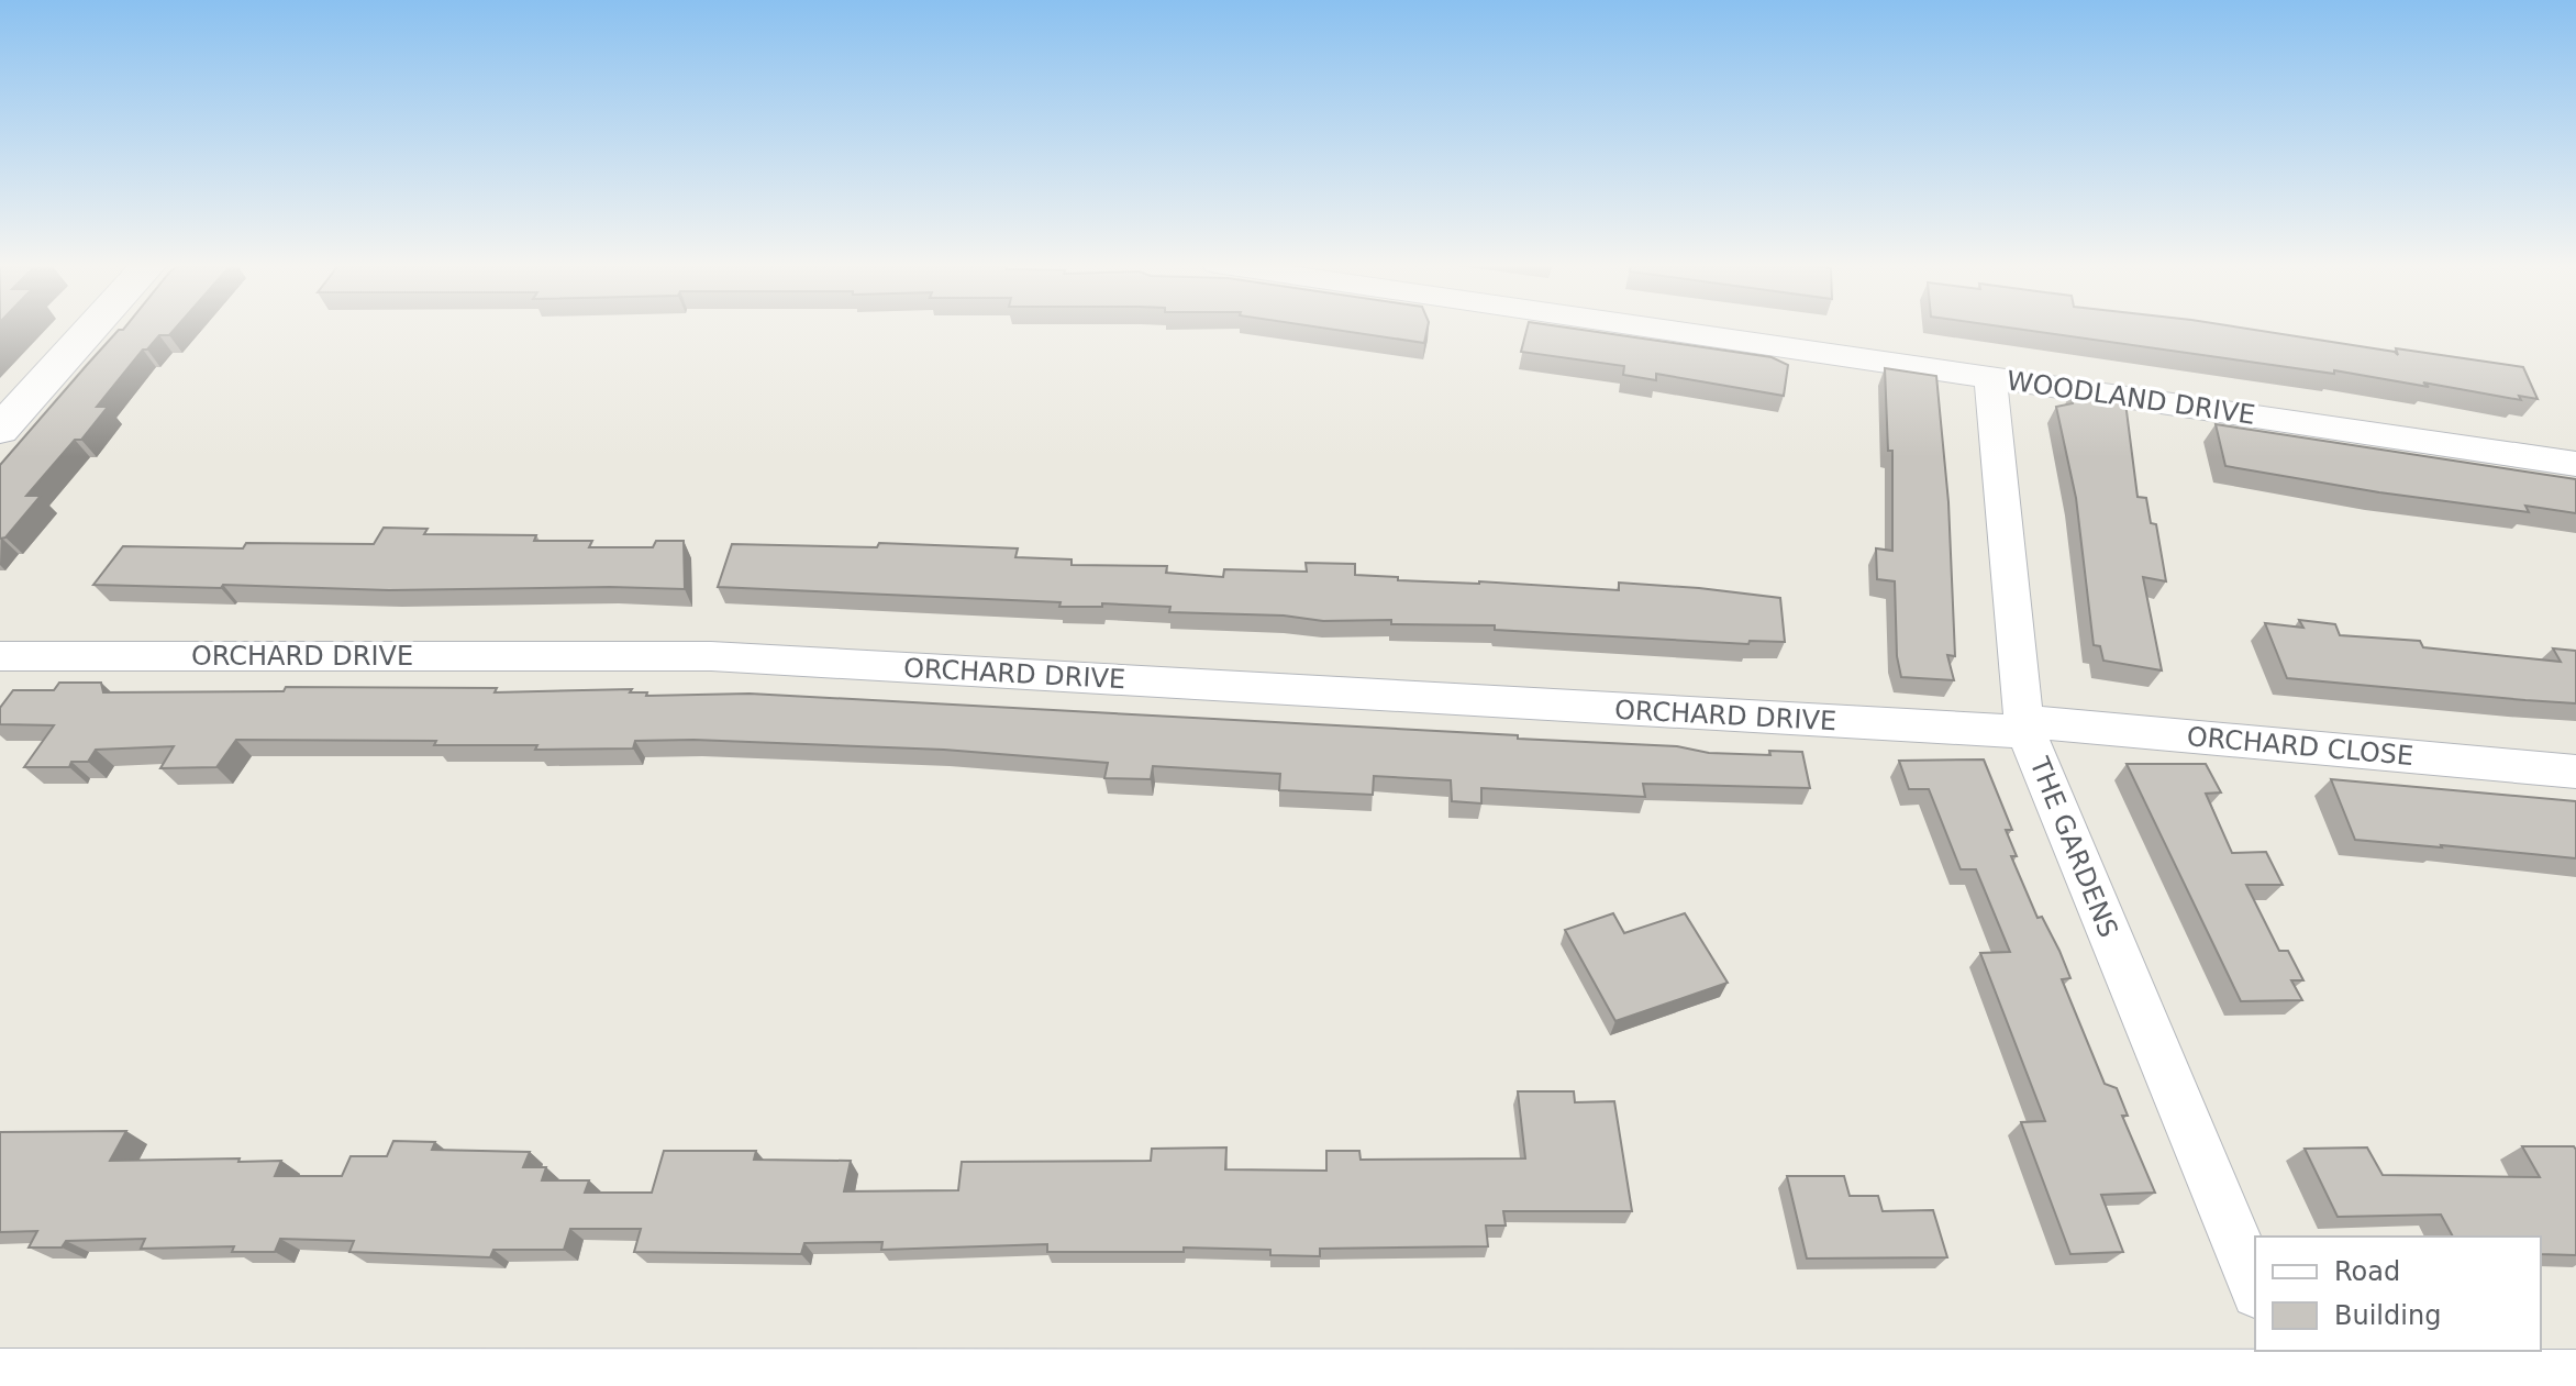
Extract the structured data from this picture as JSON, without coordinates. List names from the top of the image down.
{
  "streets": {
    "street": [
      "WOODLAND DRIVE",
      "ORCHARD DRIVE",
      "ORCHARD CLOSE",
      "THE GARDENS"
    ]
  },
  "crossings": [
    ["WOODLAND DRIVE", "THE GARDENS"],
    ["ORCHARD DRIVE", "ORCHARD CLOSE"],
    ["ORCHARD DRIVE", "THE GARDENS"],
    ["ORCHARD CLOSE", "THE GARDENS"]
  ],
  "legend": ["Road", "Building"]
}
